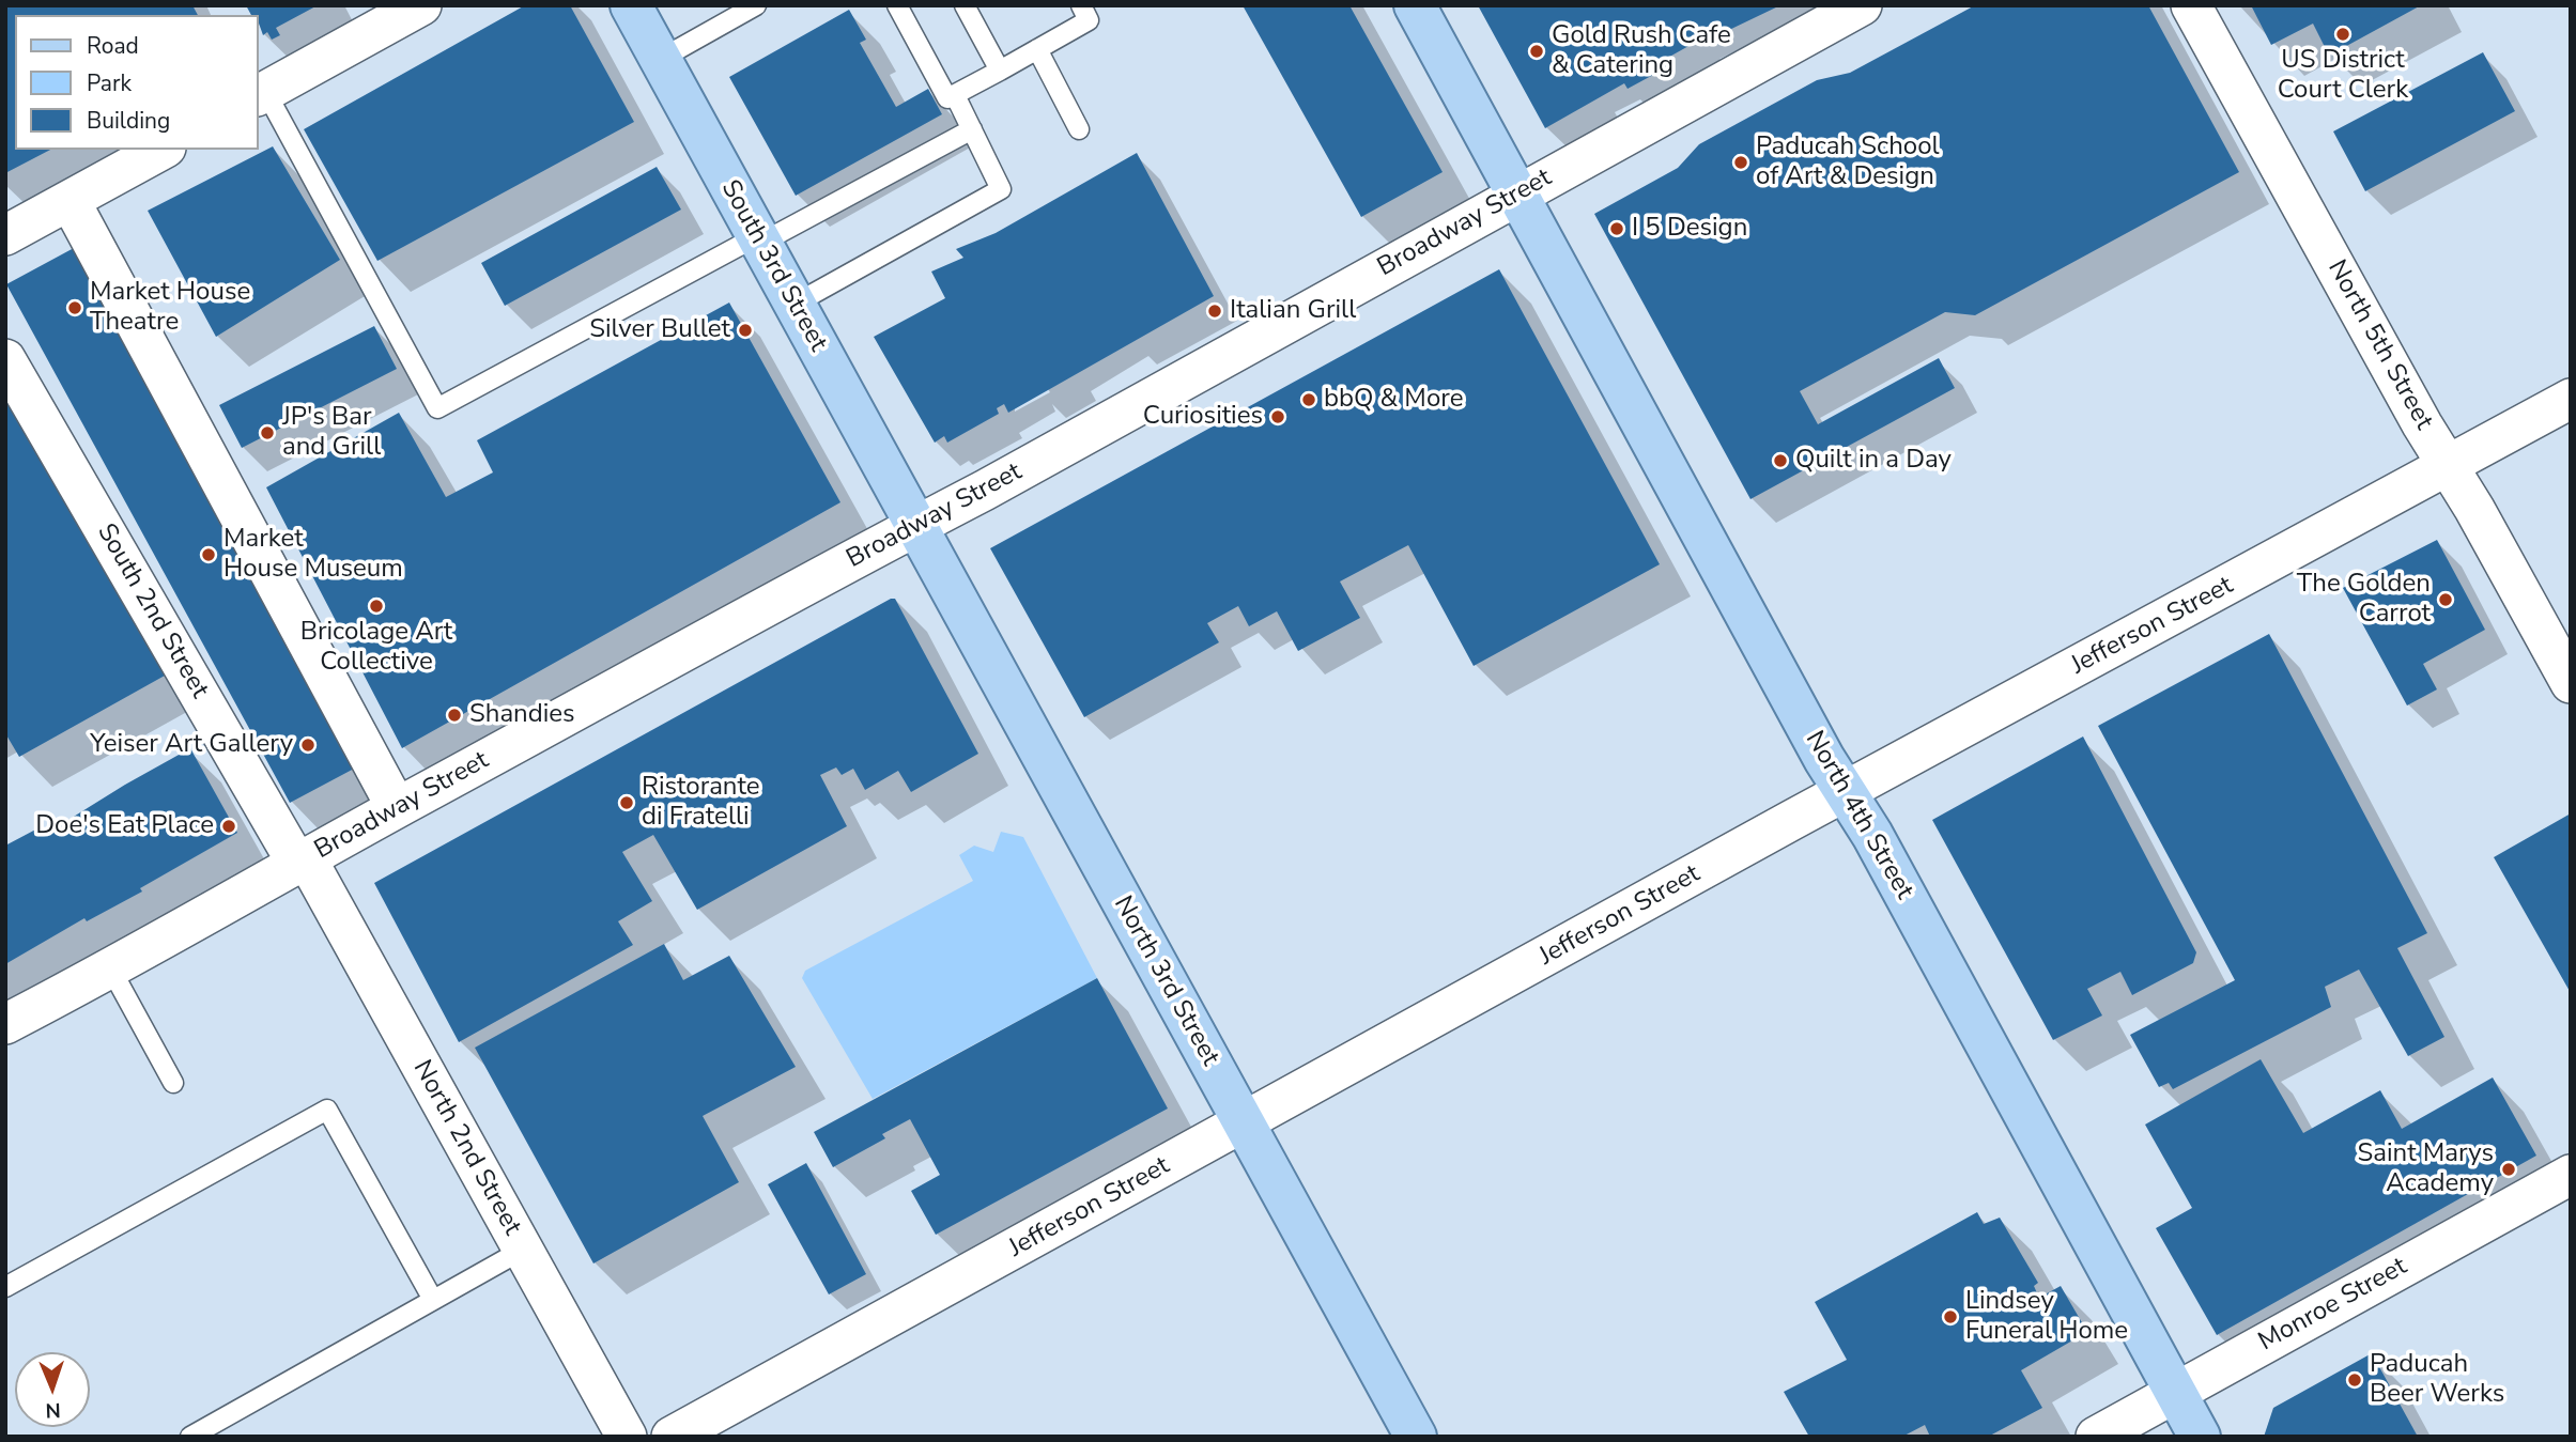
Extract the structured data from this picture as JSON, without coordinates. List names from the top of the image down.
{
  "streets": {
    "main road": ["South 3rd Street", "North 4th Street", "North 3rd Street"],
    "street": [
      "Broadway Street",
      "North 5th Street",
      "South 2nd Street",
      "Jefferson Street",
      "North 2nd Street",
      "Monroe Street"
    ]
  },
  "crossings": [
    ["Broadway Street", "South 3rd Street"],
    ["Broadway Street", "South 2nd Street"],
    ["Broadway Street", "North 4th Street"],
    ["Broadway Street", "North 3rd Street"],
    ["Broadway Street", "North 2nd Street"],
    ["South 3rd Street", "North 3rd Street"],
    ["North 5th Street", "Jefferson Street"],
    ["South 2nd Street", "North 2nd Street"],
    ["Jefferson Street", "North 4th Street"],
    ["Jefferson Street", "North 3rd Street"],
    ["North 4th Street", "Monroe Street"]
  ],
  "places": [
    "US District Court Clerk",
    "Gold Rush Cafe & Catering",
    "Paducah School of Art & Design",
    "I 5 Design",
    "Market House Theatre",
    "Italian Grill",
    "Silver Bullet",
    "bbQ & More",
    "Curiosities",
    "JP's Bar and Grill",
    "Quilt in a Day",
    "Market House Museum",
    "The Golden Carrot",
    "Bricolage Art Collective",
    "Shandies",
    "Yeiser Art Gallery",
    "Ristorante di Fratelli",
    "Doe's Eat Place",
    "Saint Marys Academy",
    "Lindsey Funeral Home",
    "Paducah Beer Werks"
  ],
  "legend": ["Road", "Park", "Building"],
  "north": "bottom"
}
